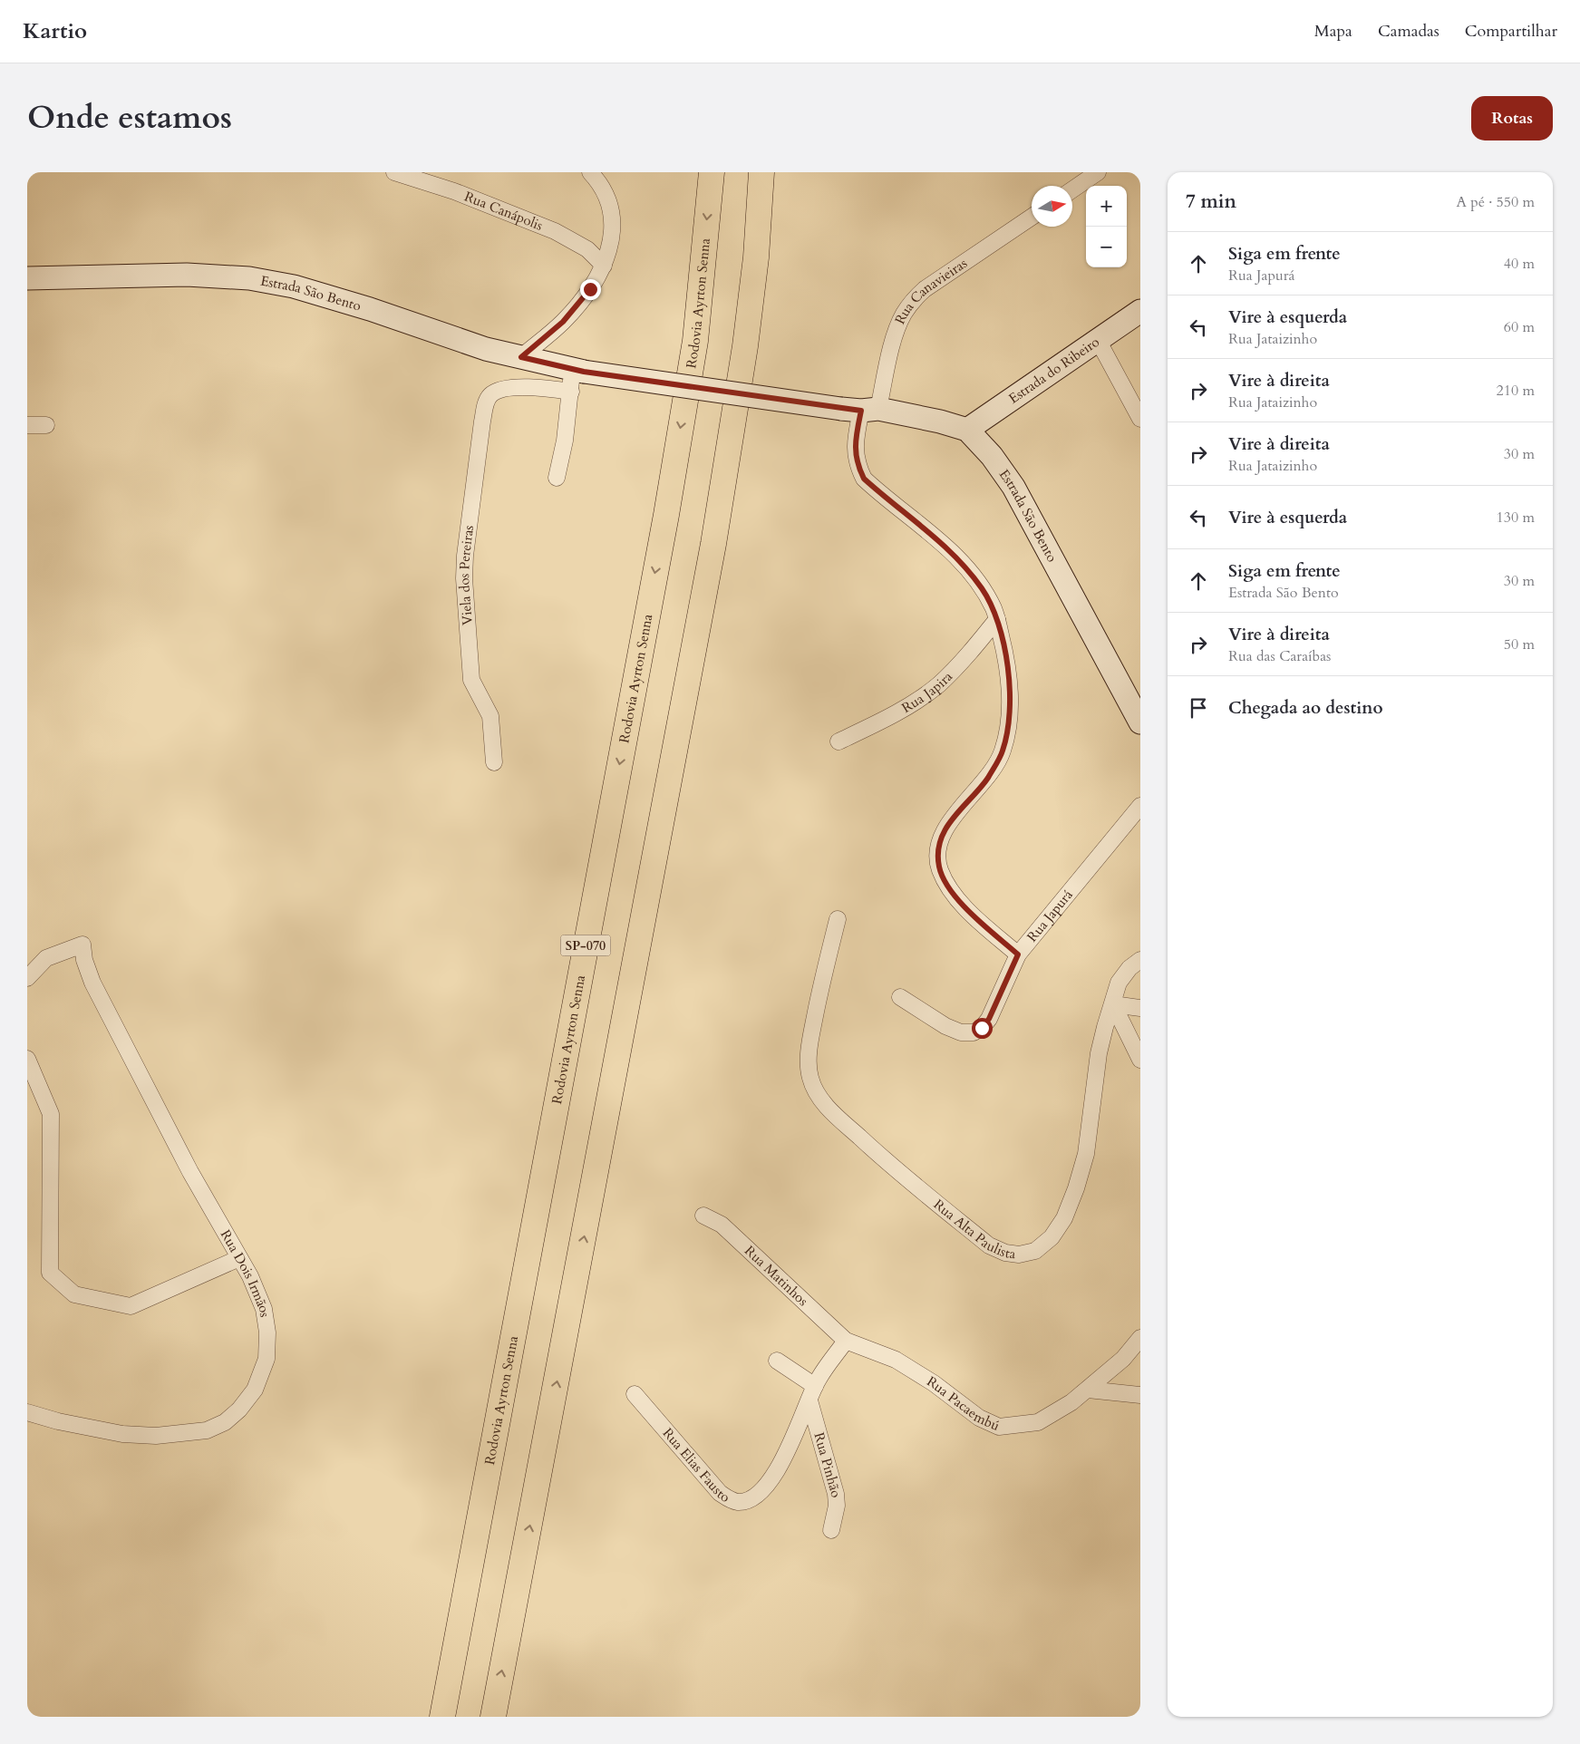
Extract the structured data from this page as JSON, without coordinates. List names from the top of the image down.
{
  "streets": {
    "highway": ["Rodovia Ayrton Senna", "SP-070"],
    "street": [
      "Rua Canápolis",
      "Estrada São Bento",
      "Rua Canavieiras",
      "Estrada do Ribeiro",
      "Viela dos Pereiras",
      "Rua Japira",
      "Rua Japurá",
      "Rua Alta Paulista",
      "Rua Dois Irmãos",
      "Rua Matinhos",
      "Rua Pacaembú",
      "Rua Elias Fausto",
      "Rua Pinhão"
    ]
  },
  "crossings": [
    ["Estrada São Bento", "Rua Canavieiras"],
    ["Estrada São Bento", "Estrada do Ribeiro"],
    ["Rua Canavieiras", "Rua Japira"],
    ["Rua Canavieiras", "Rua Japurá"],
    ["Rua Matinhos", "Rua Pacaembú"],
    ["Rua Matinhos", "Rua Elias Fausto"],
    ["Rua Pacaembú", "Rua Elias Fausto"],
    ["Rua Elias Fausto", "Rua Pinhão"]
  ],
  "north": "right",
  "page": {
    "header": "Kartio",
    "nav": ["Mapa", "Camadas", "Compartilhar"],
    "title": "Onde estamos",
    "buttons": "Rotas",
    "heading": ["7 min", "A pé · 550 m"],
    "map_buttons": ["+", "−"],
    "list": [
      ["Siga em frente", "Rua Japurá", "40 m"],
      ["Vire à esquerda", "Rua Jataizinho", "60 m"],
      ["Vire à direita", "Rua Jataizinho", "210 m"],
      ["Vire à direita", "Rua Jataizinho", "30 m"],
      ["Vire à esquerda", "130 m"],
      ["Siga em frente", "Estrada São Bento", "30 m"],
      ["Vire à direita", "Rua das Caraíbas", "50 m"],
      "Chegada ao destino"
    ]
  }
}
